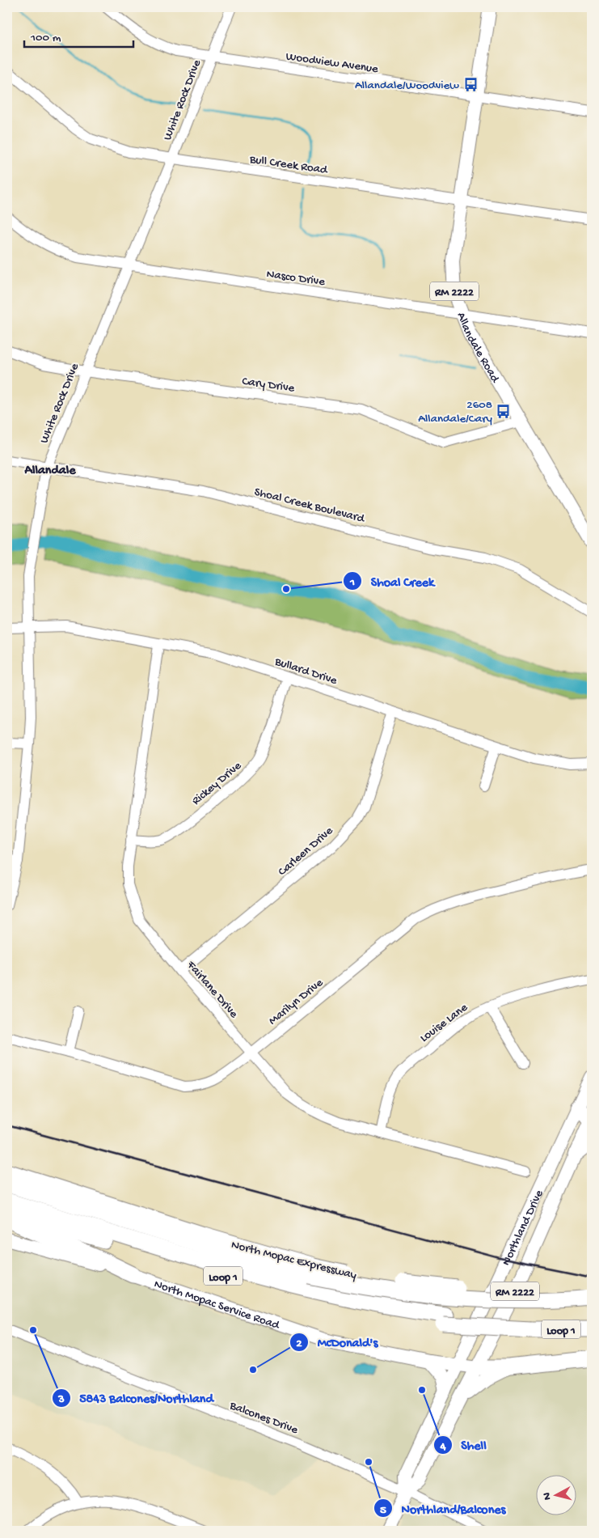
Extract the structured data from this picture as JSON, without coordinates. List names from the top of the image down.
{
  "streets": {
    "highway": ["North Mopac Expressway", "Loop 1"],
    "main road": [
      "RM 2222",
      "Allandale Road",
      "Northland Drive",
      "North Mopac Service Road"
    ],
    "street": [
      "Woodview Avenue",
      "White Rock Drive",
      "Bull Creek Road",
      "Nasco Drive",
      "Cary Drive",
      "Shoal Creek Boulevard",
      "Bullard Drive",
      "Rickey Drive",
      "Carleen Drive",
      "Fairlane Drive",
      "Marilyn Drive",
      "Louise Lane",
      "Balcones Drive"
    ]
  },
  "crossings": [
    ["Woodview Avenue", "White Rock Drive"],
    ["Woodview Avenue", "Allandale Road"],
    ["White Rock Drive", "Bull Creek Road"],
    ["White Rock Drive", "Nasco Drive"],
    ["White Rock Drive", "Cary Drive"],
    ["White Rock Drive", "Shoal Creek Boulevard"],
    ["White Rock Drive", "Bullard Drive"],
    ["Bull Creek Road", "Allandale Road"],
    ["Nasco Drive", "Allandale Road"],
    ["Allandale Road", "Cary Drive"],
    ["Bullard Drive", "Rickey Drive"],
    ["Bullard Drive", "Carleen Drive"],
    ["Bullard Drive", "Fairlane Drive"],
    ["Rickey Drive", "Fairlane Drive"],
    ["Carleen Drive", "Fairlane Drive"],
    ["Fairlane Drive", "Marilyn Drive"],
    ["Fairlane Drive", "Louise Lane"],
    ["Northland Drive", "North Mopac Service Road"],
    ["Northland Drive", "Balcones Drive"]
  ],
  "districts": ["Allandale"],
  "places": {
    "bus stop": ["Allandale/Woodview", "2608 Allandale/Cary"],
    "other": [
      "Shoal Creek",
      "5843 Balcones/Northland",
      "McDonald's",
      "Shell",
      "Northland/Balcones"
    ]
  },
  "scale_bar": "100 m",
  "north": "left"
}
